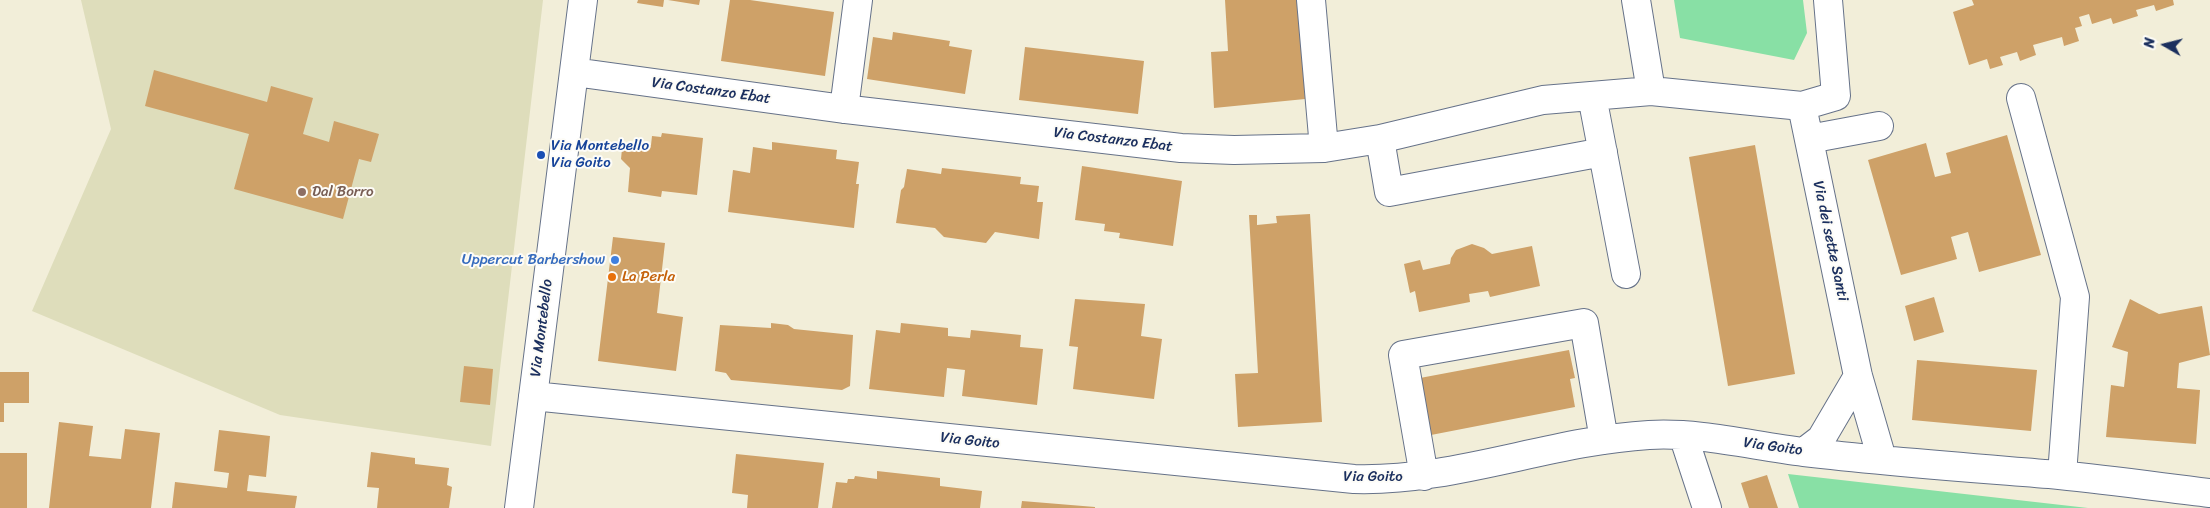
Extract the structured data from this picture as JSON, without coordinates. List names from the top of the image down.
{
  "streets": {
    "street": [
      "Via Costanzo Ebat",
      "Via dei sette Santi",
      "Via Montebello",
      "Via Goito"
    ]
  },
  "crossings": [
    ["Via Costanzo Ebat", "Via Montebello"],
    ["Via dei sette Santi", "Via Goito"],
    ["Via Montebello", "Via Goito"]
  ],
  "places": [
    "Via Montebello Via Goito",
    "Dal Borro",
    "Uppercut Barbershow",
    "La Perla"
  ],
  "north": "left"
}
